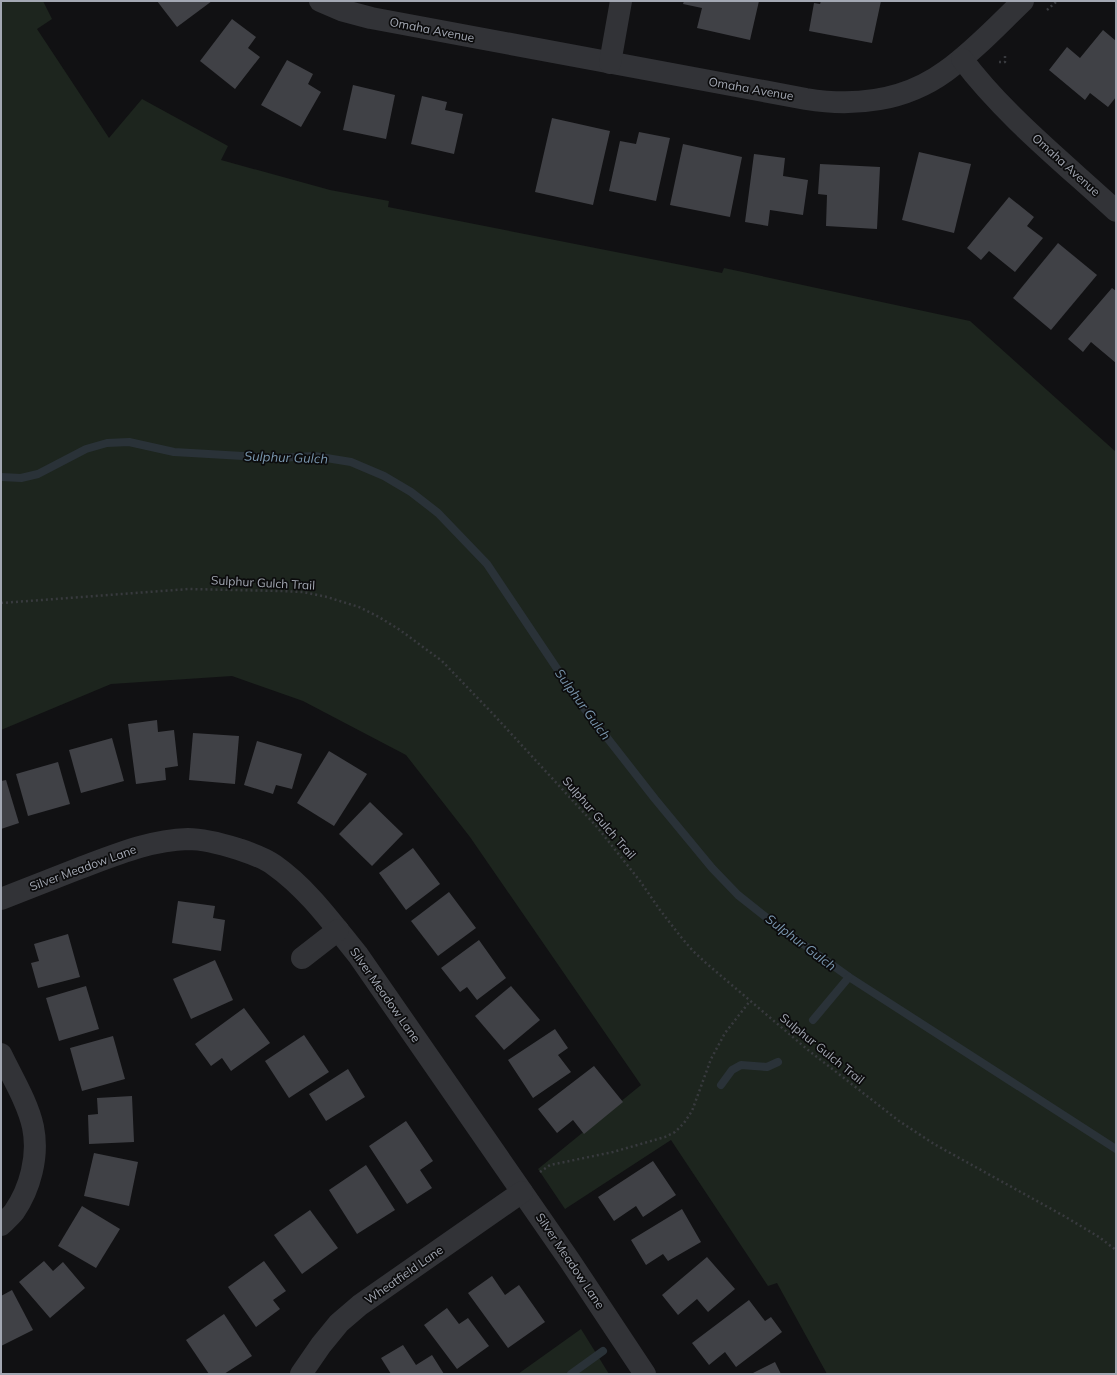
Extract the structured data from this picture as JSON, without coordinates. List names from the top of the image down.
{
  "streets": {
    "street": ["Omaha Avenue", "Silver Meadow Lane", "Wheatfield Lane"],
    "path": ["Sulphur Gulch Trail"]
  },
  "crossings": [
    ["Silver Meadow Lane", "Wheatfield Lane"]
  ],
  "water": ["Sulphur Gulch"]
}
